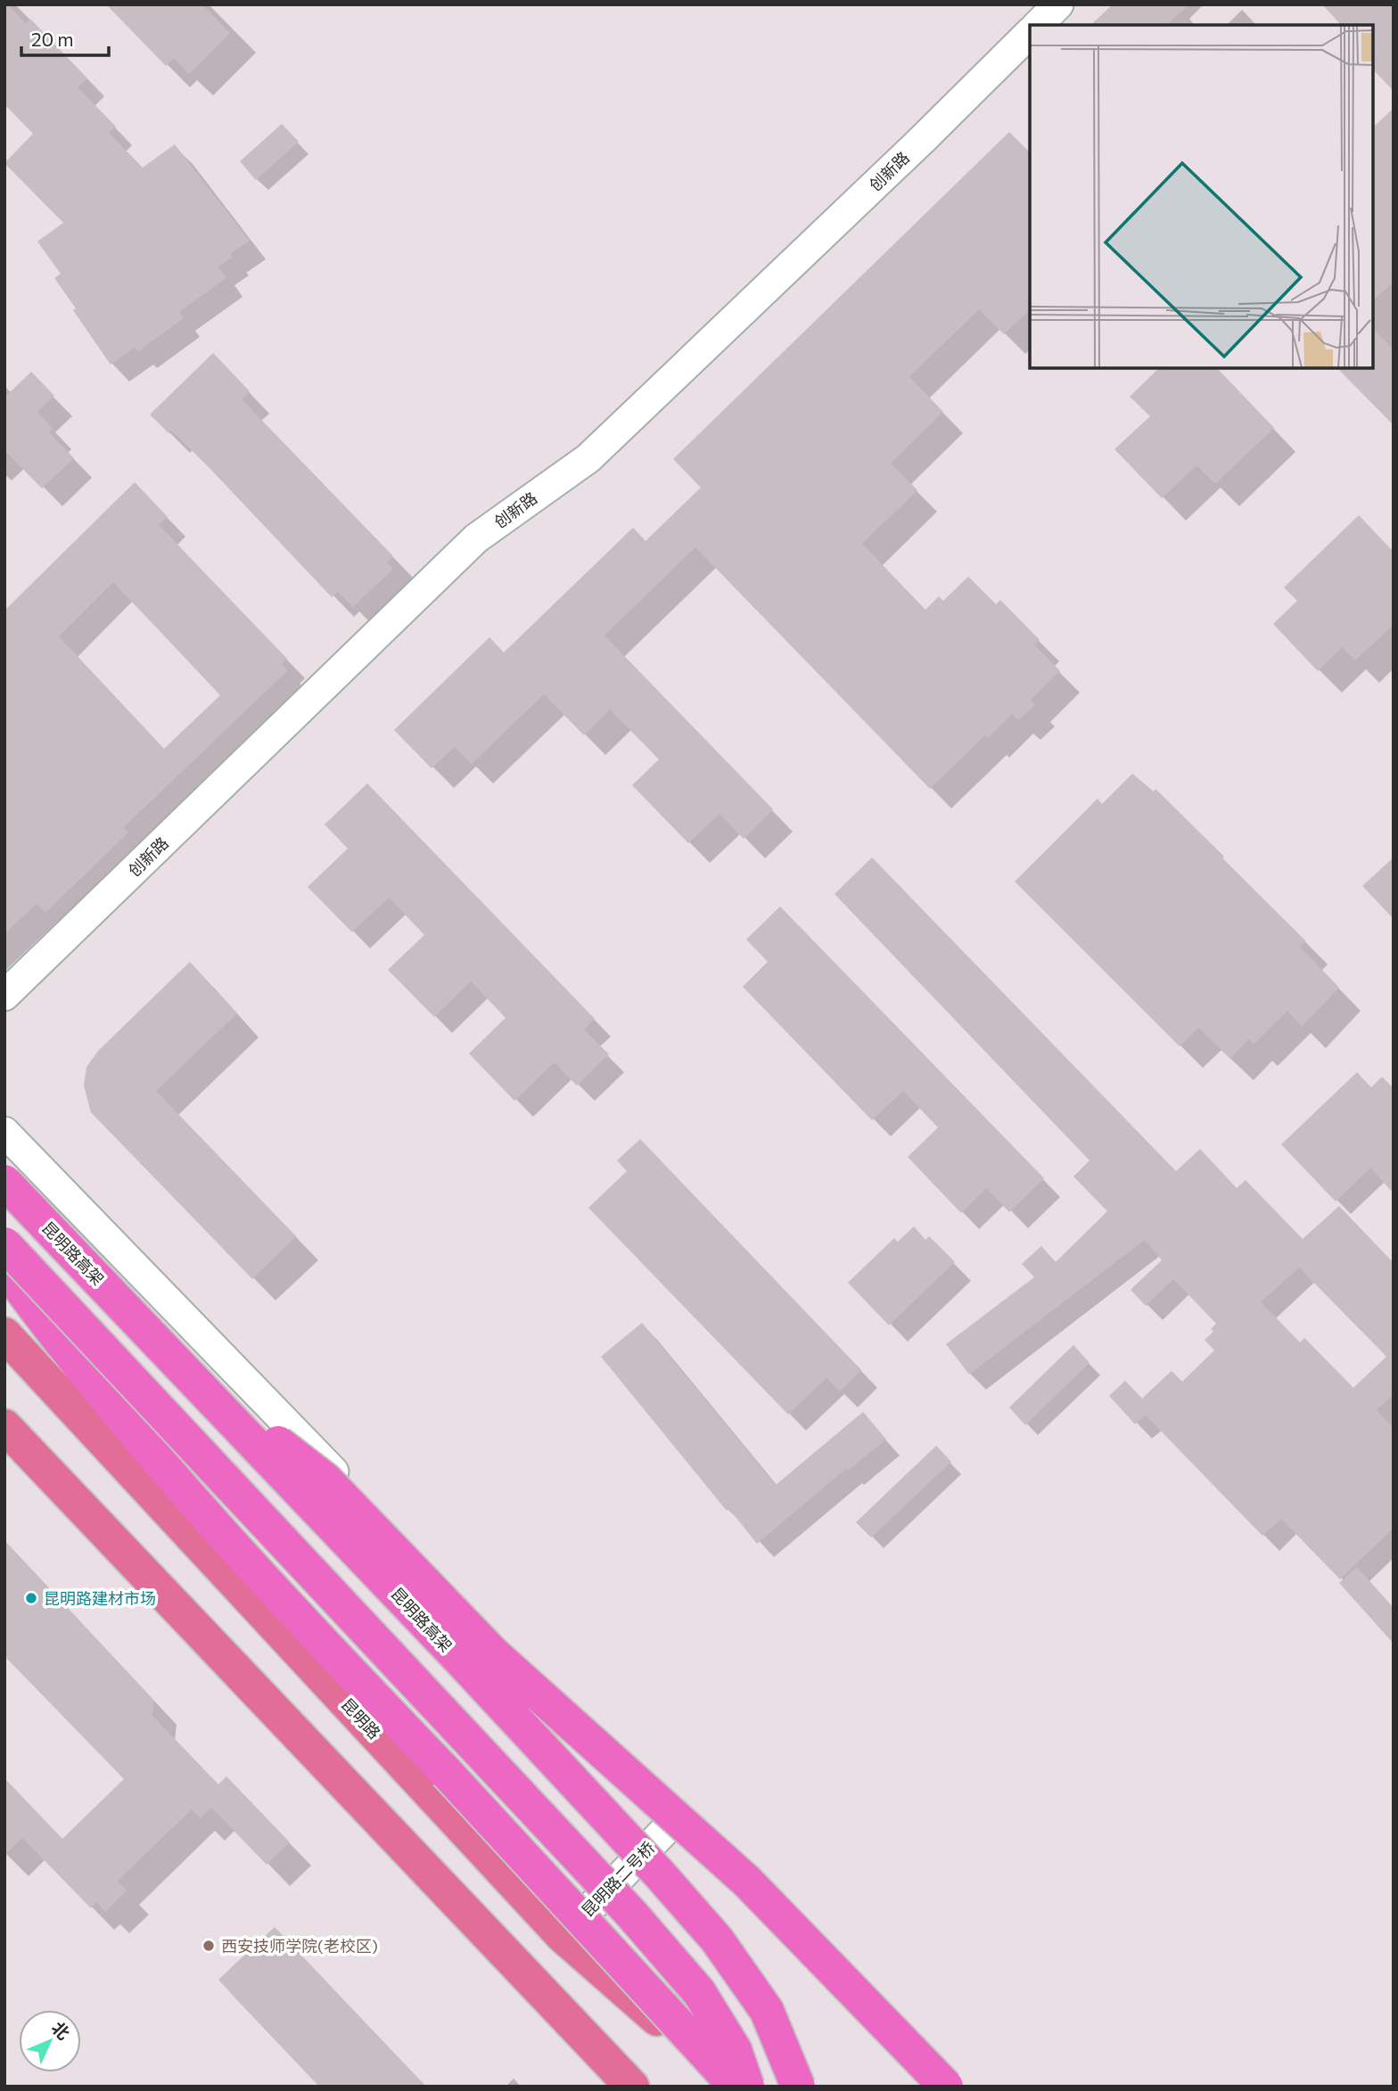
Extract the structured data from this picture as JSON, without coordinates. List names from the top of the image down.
{
  "streets": {
    "highway": ["昆明路高架"],
    "main road": ["昆明路"],
    "street": ["创新路", "昆明路二号桥"]
  },
  "crossings": [
    ["昆明路", "昆明路二号桥"]
  ],
  "places": ["昆明路建材市场", "西安技师学院(老校区)"],
  "scale_bar": "20 m",
  "north": "top right"
}
